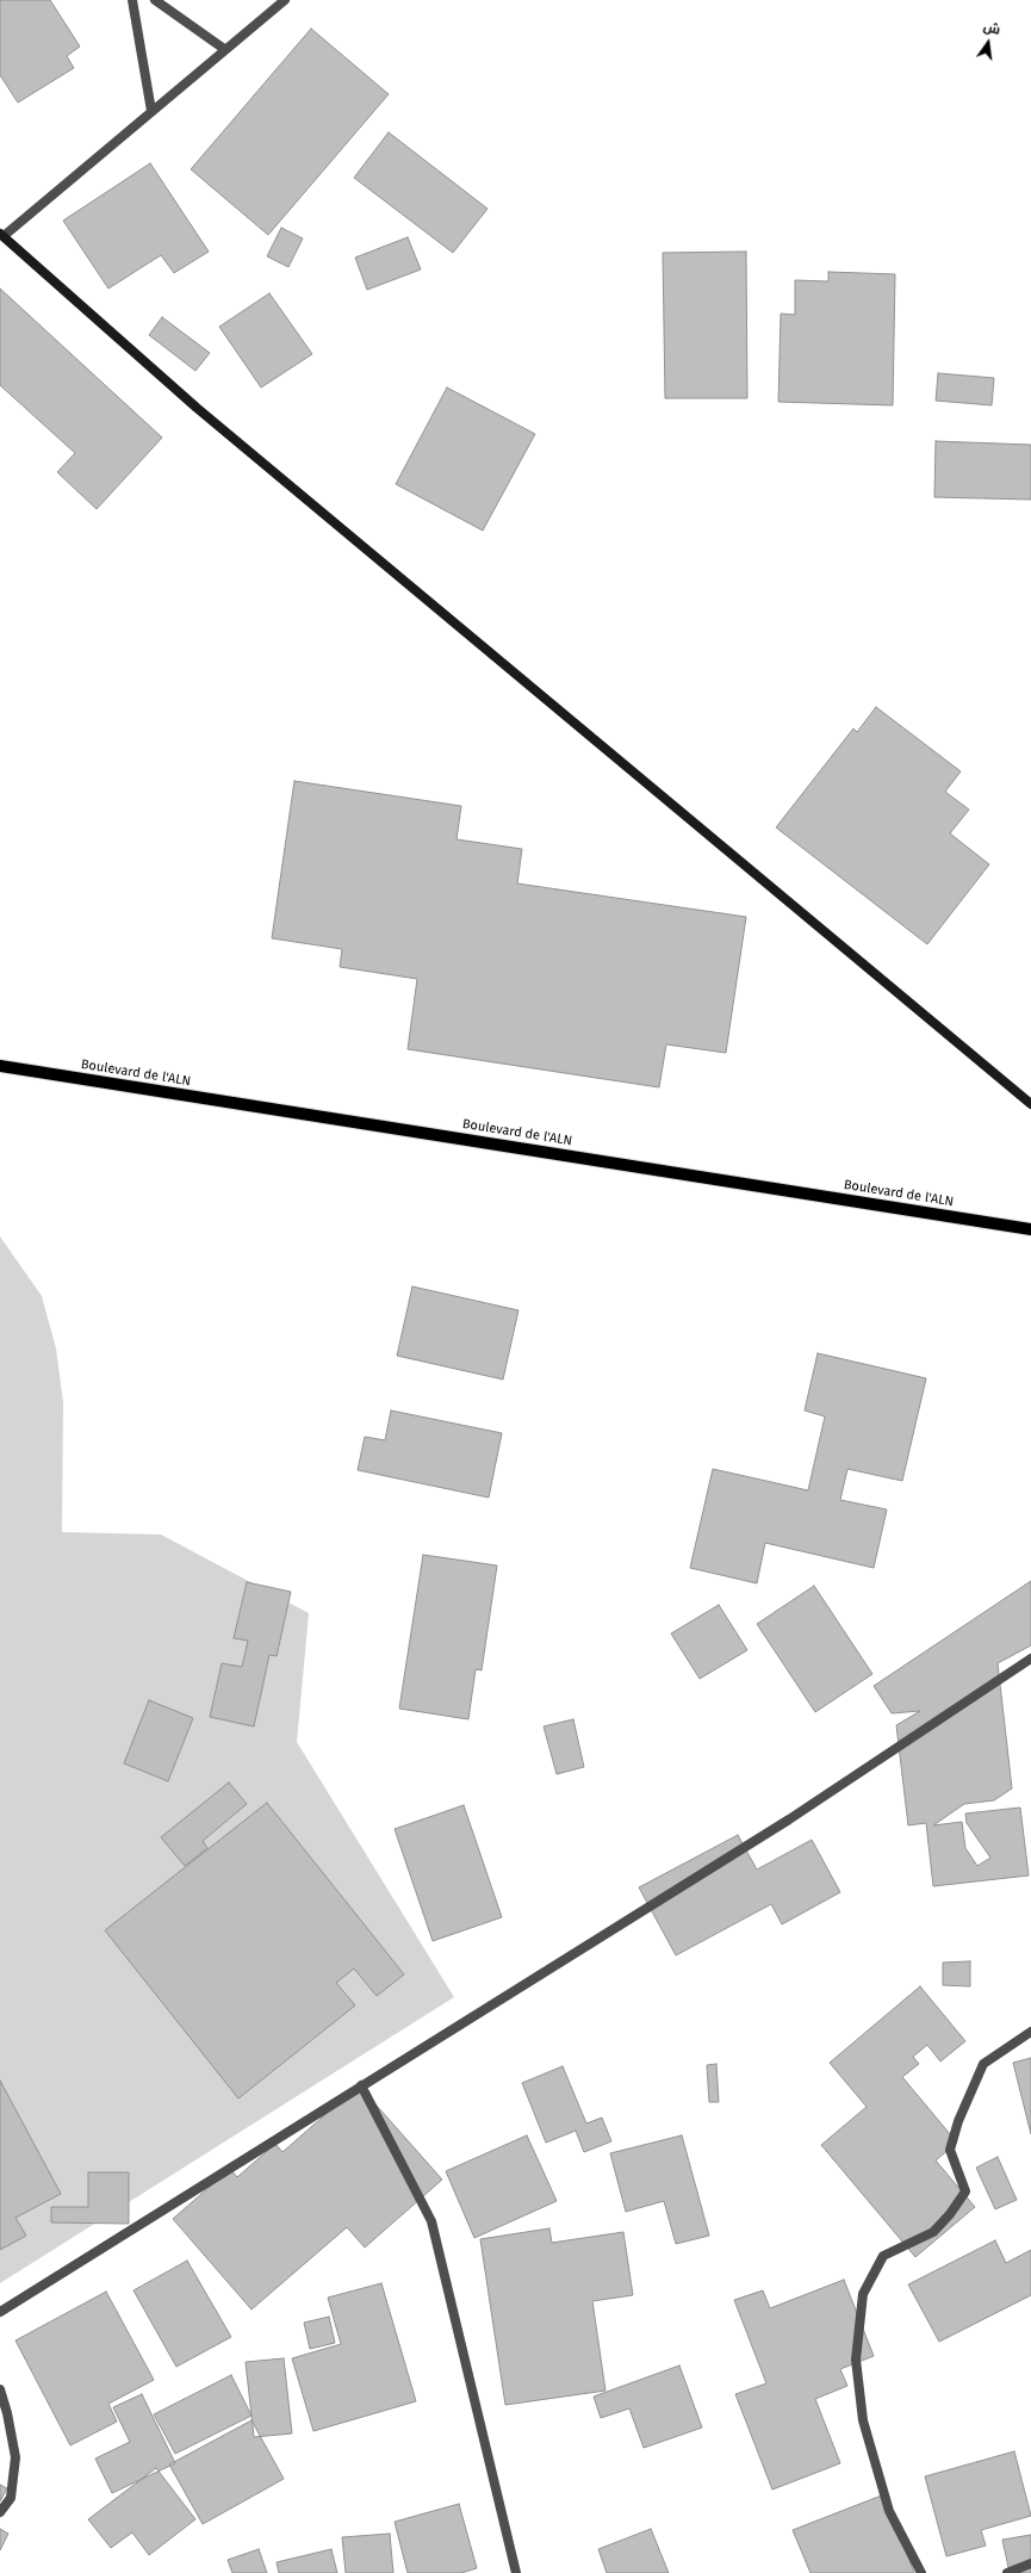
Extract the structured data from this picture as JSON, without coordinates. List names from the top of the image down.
{
  "streets": {
    "main road": ["Boulevard de l'ALN"]
  },
  "north": "top"
}
